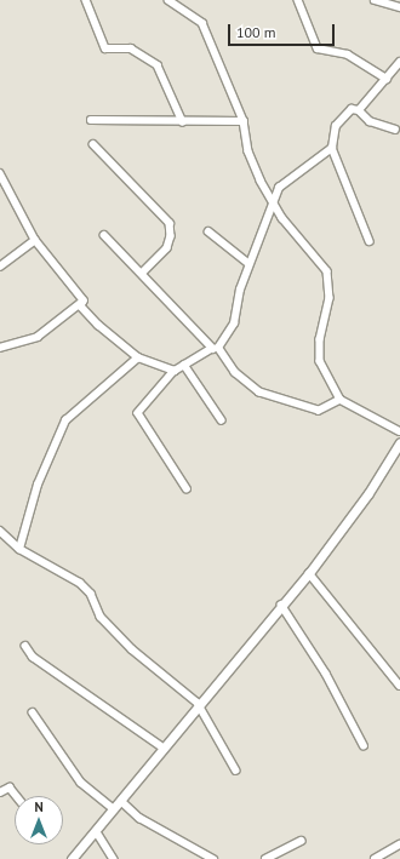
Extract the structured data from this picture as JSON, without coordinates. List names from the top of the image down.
{
  "scale_bar": "100 m",
  "north": "top"
}
